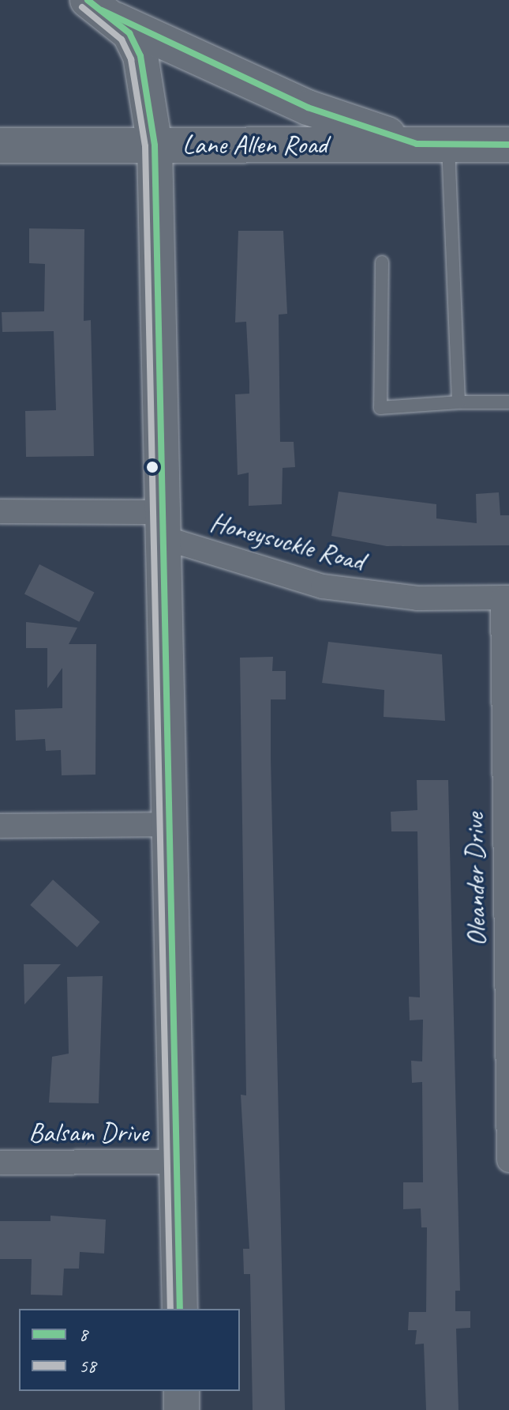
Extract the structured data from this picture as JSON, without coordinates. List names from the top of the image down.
{
  "streets": {
    "street": [
      "Lane Allen Road",
      "Honeysuckle Road",
      "Oleander Drive",
      "Balsam Drive"
    ]
  },
  "crossings": [
    ["Honeysuckle Road", "Oleander Drive"]
  ],
  "lines": ["transit line 8", "transit line 58"],
  "legend": ["8", "58"]
}
